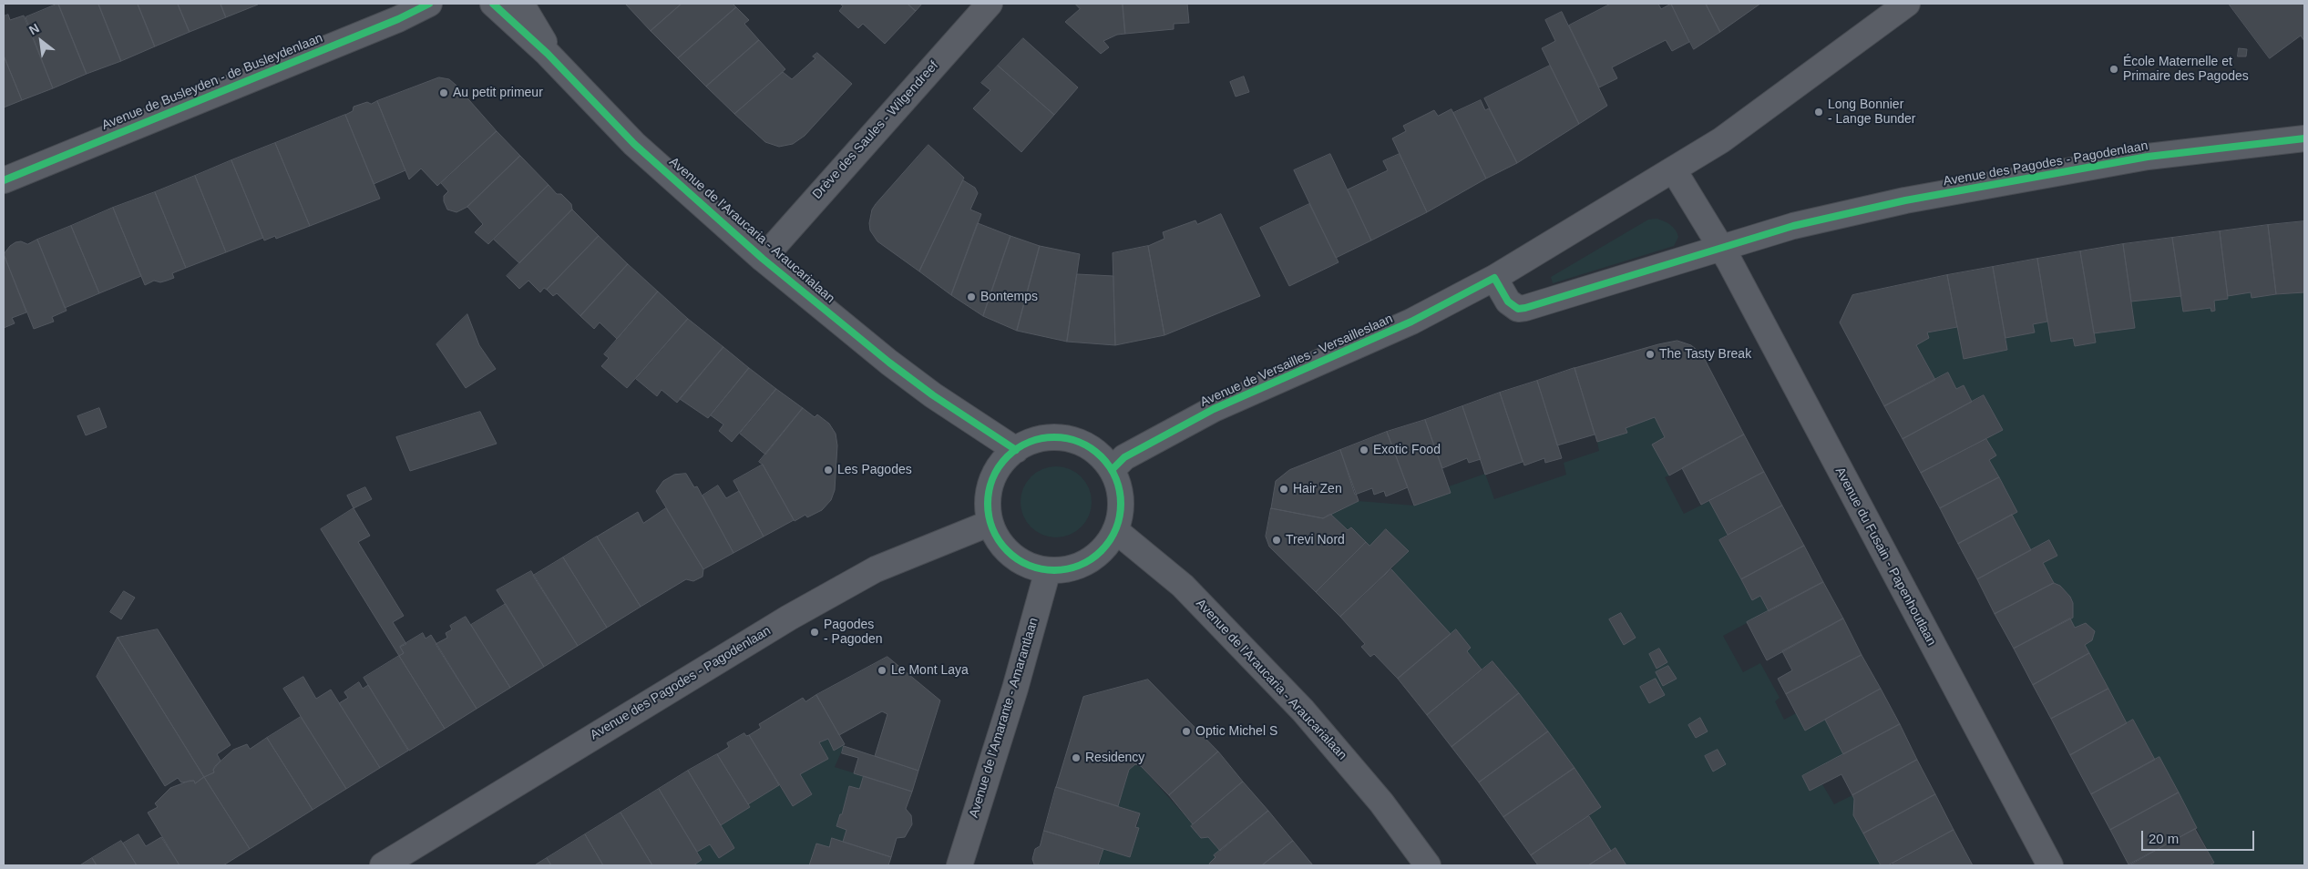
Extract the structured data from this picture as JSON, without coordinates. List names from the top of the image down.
{
  "streets": {
    "street": [
      "Avenue de Busleyden - de Busleydenlaan",
      "Drève des Saules - Wilgendreef",
      "Avenue des Pagodes - Pagodenlaan",
      "Avenue de l'Araucaria - Araucarialaan",
      "Avenue de Versailles - Versailleslaan",
      "Avenue du Fusain - Papenhoutlaan",
      "Avenue de l'Amarante - Amarantlaan"
    ]
  },
  "crossings": [
    ["Drève des Saules - Wilgendreef", "Avenue de l'Araucaria - Araucarialaan"],
    ["Avenue des Pagodes - Pagodenlaan", "Avenue de l'Araucaria - Araucarialaan"],
    ["Avenue des Pagodes - Pagodenlaan", "Avenue de Versailles - Versailleslaan"],
    ["Avenue des Pagodes - Pagodenlaan", "Avenue du Fusain - Papenhoutlaan"],
    ["Avenue des Pagodes - Pagodenlaan", "Avenue de l'Amarante - Amarantlaan"],
    ["Avenue de l'Araucaria - Araucarialaan", "Avenue de Versailles - Versailleslaan"],
    ["Avenue de l'Araucaria - Araucarialaan", "Avenue de l'Amarante - Amarantlaan"],
    ["Avenue de Versailles - Versailleslaan", "Avenue du Fusain - Papenhoutlaan"],
    ["Avenue de Versailles - Versailleslaan", "Avenue de l'Amarante - Amarantlaan"]
  ],
  "places": [
    "École Maternelle et Primaire des Pagodes",
    "Au petit primeur",
    "Long Bonnier - Lange Bunder",
    "Bontemps",
    "The Tasty Break",
    "Exotic Food",
    "Les Pagodes",
    "Hair Zen",
    "Trevi Nord",
    "Pagodes - Pagoden",
    "Le Mont Laya",
    "Optic Michel S",
    "Residency"
  ],
  "scale_bar": "20 m",
  "north": "top left"
}
